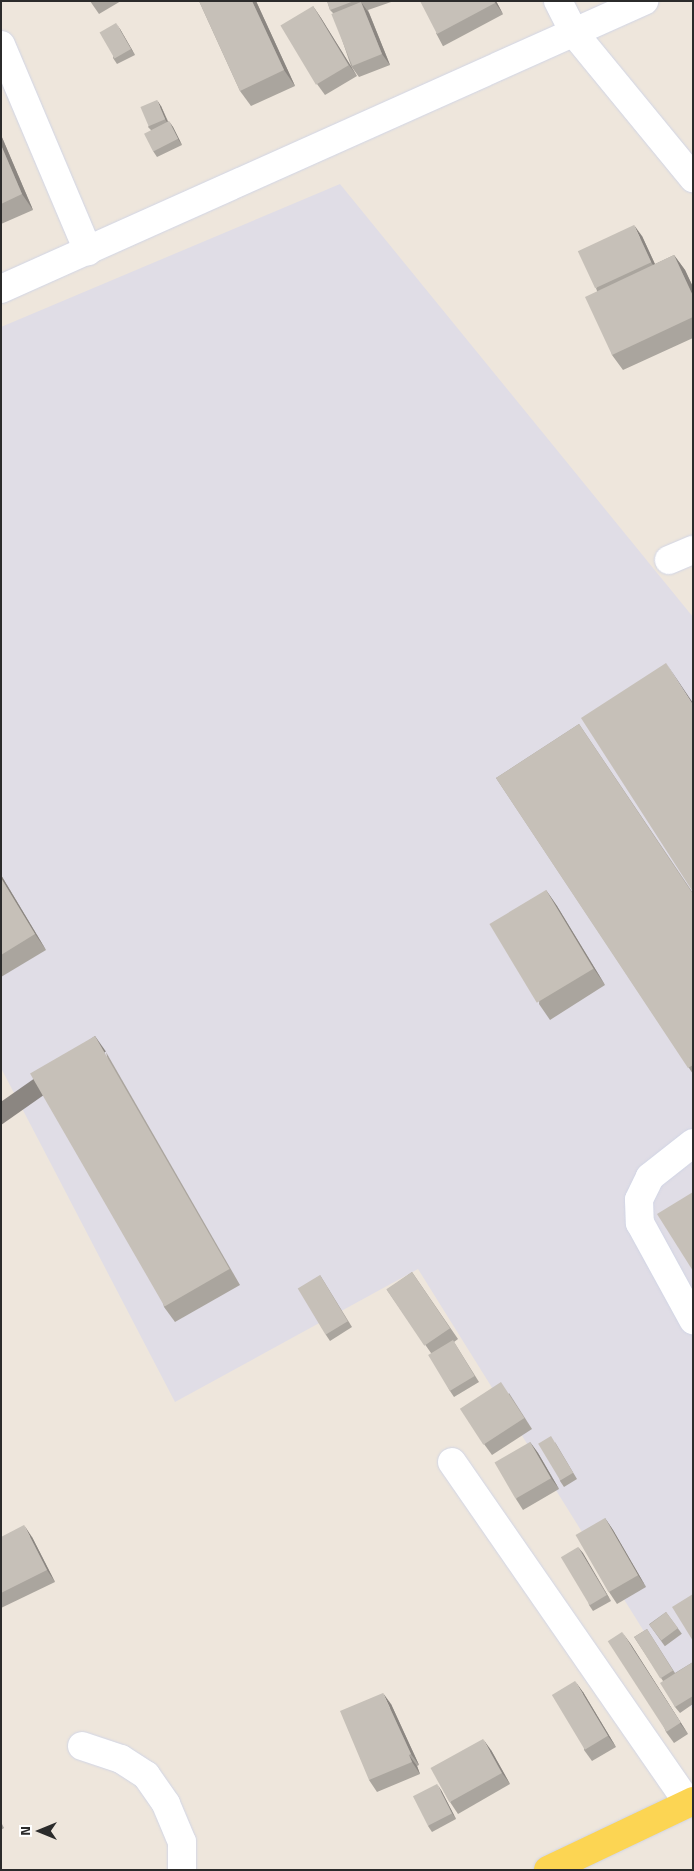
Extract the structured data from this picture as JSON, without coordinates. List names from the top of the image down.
{
  "north": "left"
}
